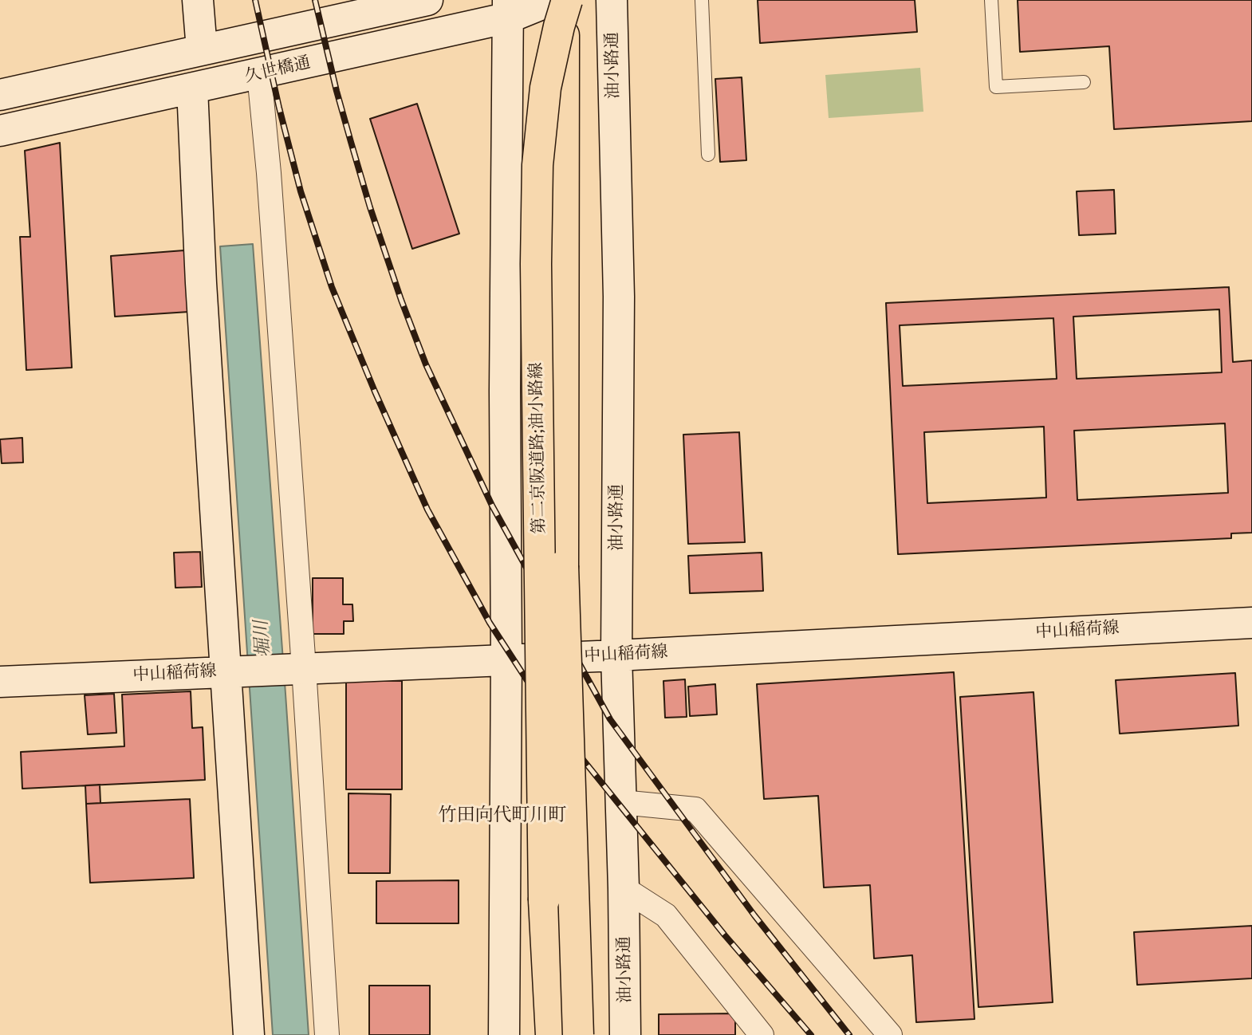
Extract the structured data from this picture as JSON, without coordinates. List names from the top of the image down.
{
  "streets": {
    "highway": ["第二京阪道路;油小路線"],
    "street": ["油小路通", "久世橋通", "中山稲荷線"]
  },
  "crossings": [
    ["油小路通", "中山稲荷線"]
  ],
  "districts": ["竹田向代町川町"],
  "water": ["堀川"]
}
